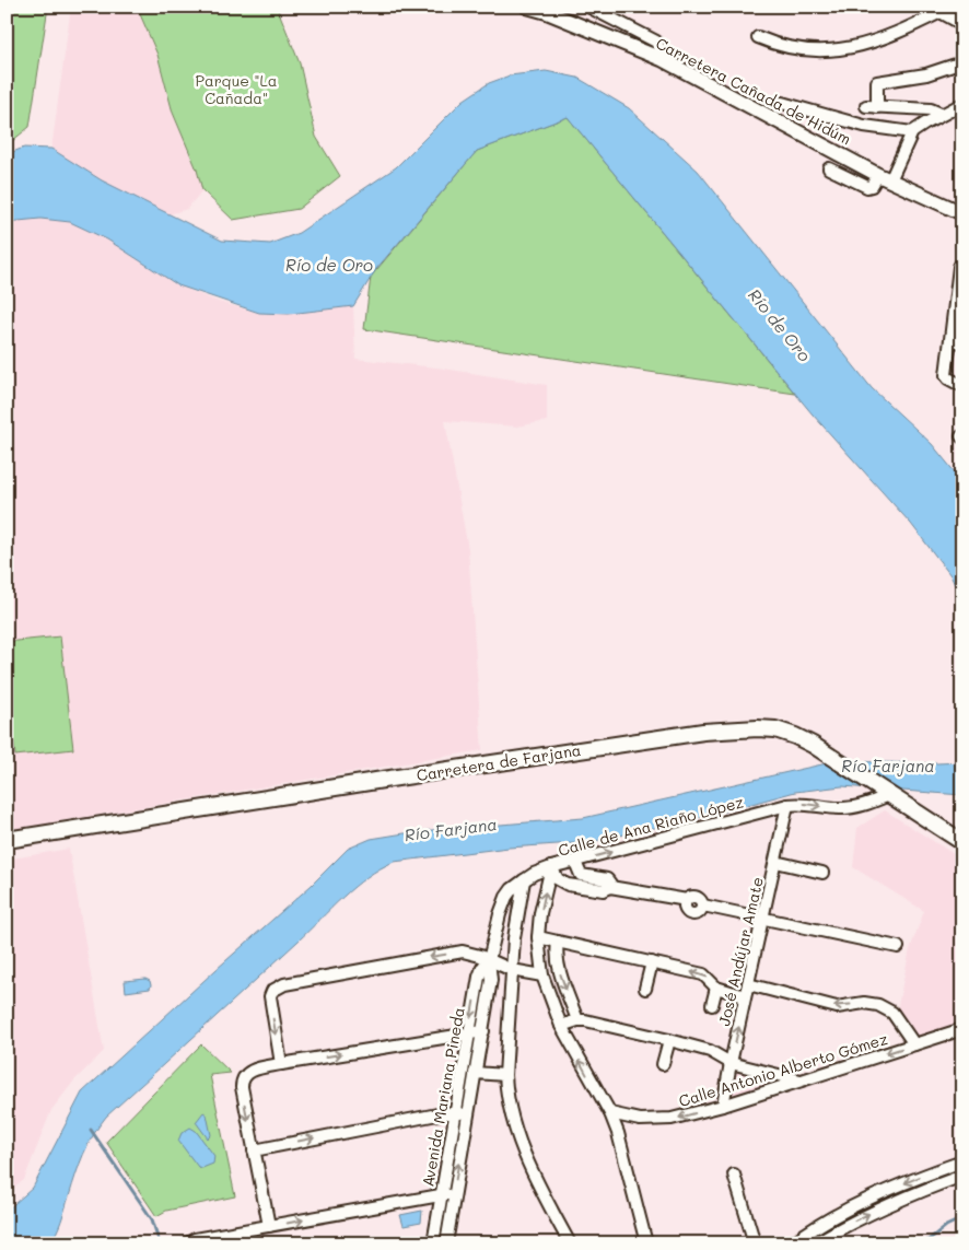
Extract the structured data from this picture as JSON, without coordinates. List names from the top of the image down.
{
  "streets": {
    "main road": ["Carretera de Farjana"],
    "street": [
      "Carretera Cañada de Hidúm",
      "Calle de Ana Riaño López",
      "José Andújar Amate",
      "Calle Antonio Alberto Gómez",
      "Avenida Mariana Pineda"
    ]
  },
  "crossings": [
    ["Carretera de Farjana", "Calle de Ana Riaño López"],
    ["Calle de Ana Riaño López", "José Andújar Amate"],
    ["Calle de Ana Riaño López", "Calle Antonio Alberto Gómez"],
    ["Calle de Ana Riaño López", "Avenida Mariana Pineda"],
    ["José Andújar Amate", "Calle Antonio Alberto Gómez"]
  ],
  "one_way": ["Calle Antonio Alberto Gómez"],
  "water": ["Río de Oro", "Río Farjana"],
  "parks": ["Parque \"La Cañada\""]
}
